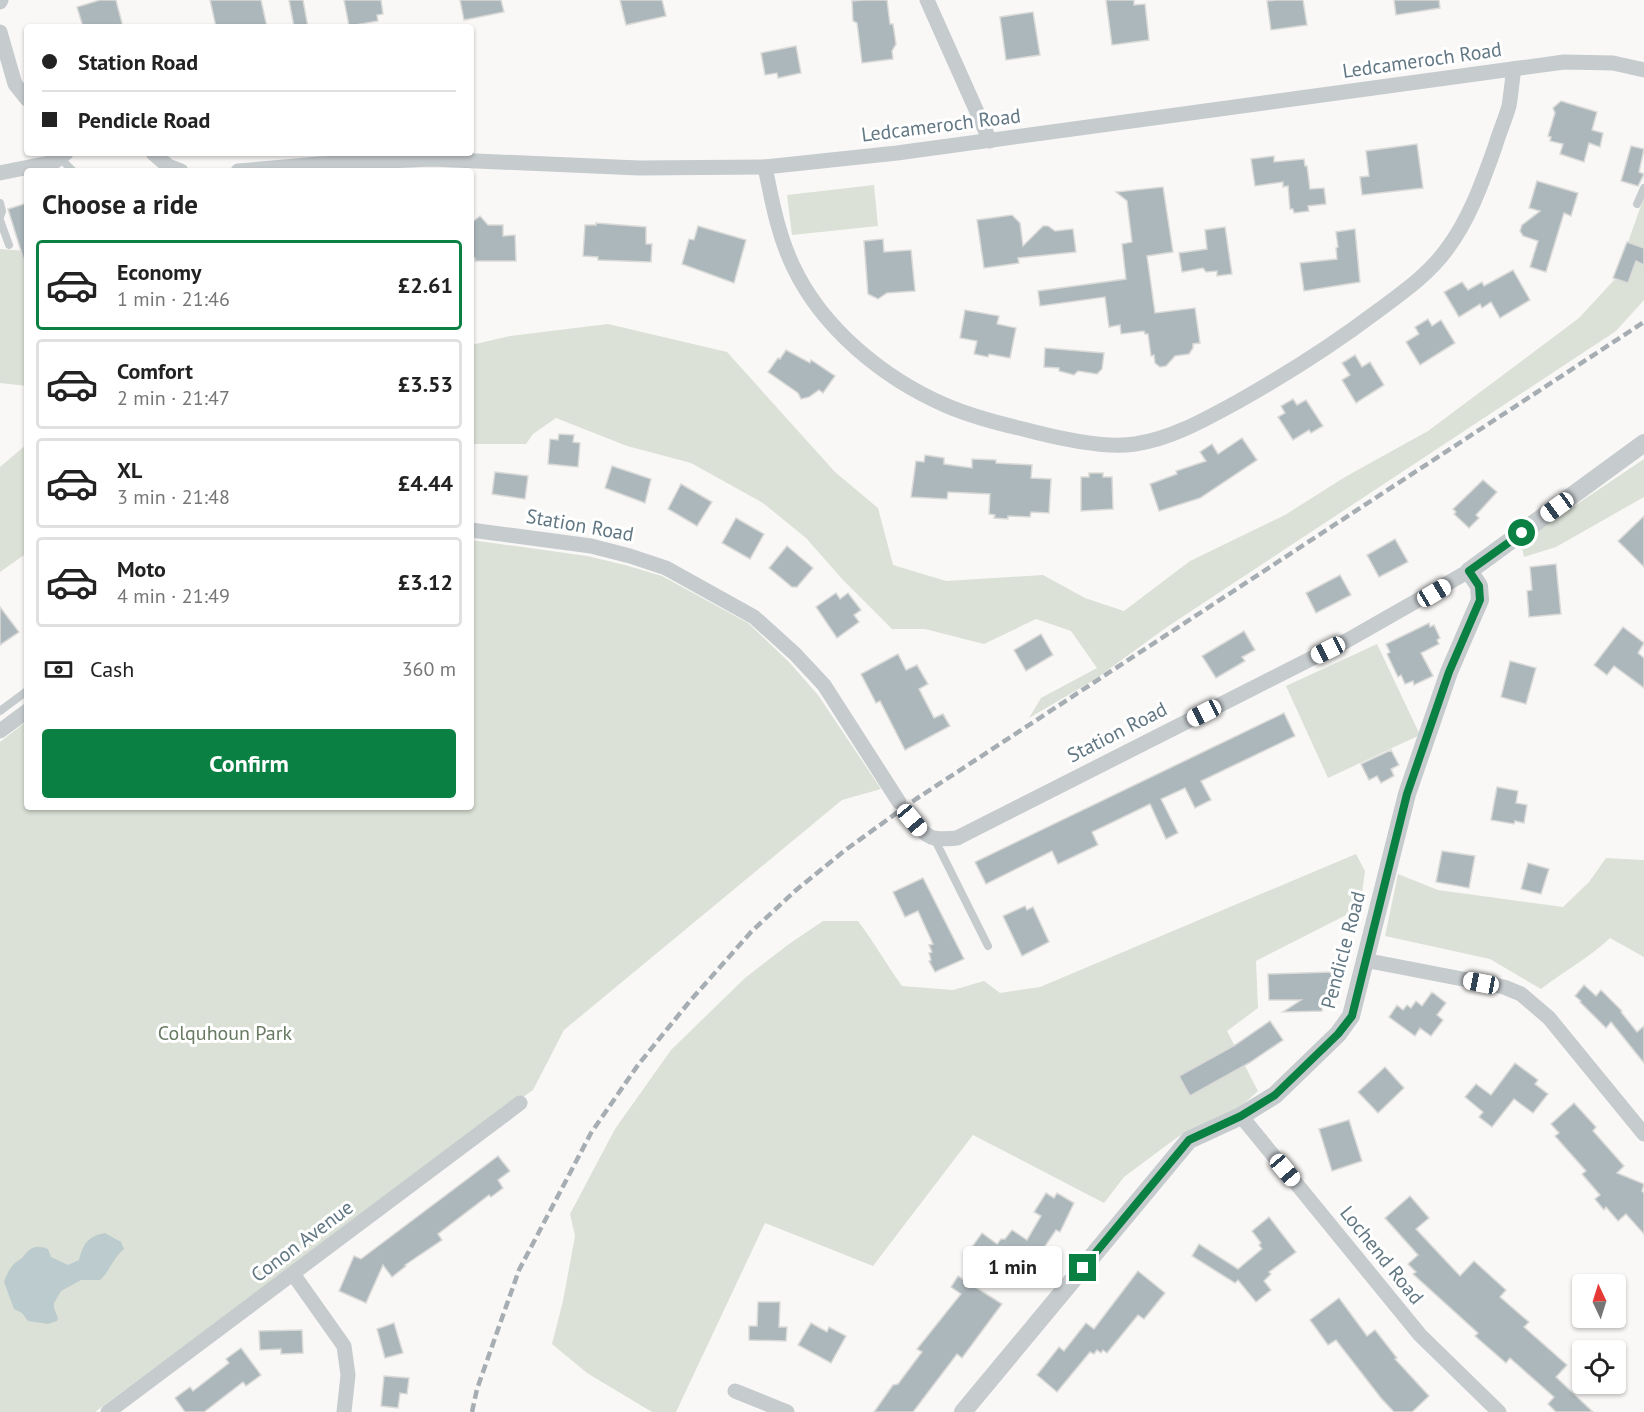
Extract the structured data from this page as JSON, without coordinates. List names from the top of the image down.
{
  "streets": {
    "street": [
      "Ledcameroch Road",
      "Station Road",
      "Pendicle Road",
      "Conon Avenue",
      "Lochend Road"
    ]
  },
  "crossings": [
    ["Station Road", "Pendicle Road"],
    ["Pendicle Road", "Lochend Road"]
  ],
  "parks": ["Colquhoun Park"],
  "north": "top",
  "page": {
    "banner": ["Station Road", "Pendicle Road"],
    "heading": "Choose a ride",
    "list": [
      {
        "name": "Economy",
        "note": "1 min · 21:46",
        "value": "£2.61"
      },
      {
        "name": "Comfort",
        "note": "2 min · 21:47",
        "value": "£3.53"
      },
      {
        "name": "XL",
        "note": "3 min · 21:48",
        "value": "£4.44"
      },
      {
        "name": "Moto",
        "note": "4 min · 21:49",
        "value": "£3.12"
      }
    ],
    "pay": ["Cash", "360 m"],
    "buttons": "Confirm",
    "bubble": "1 min"
  }
}
